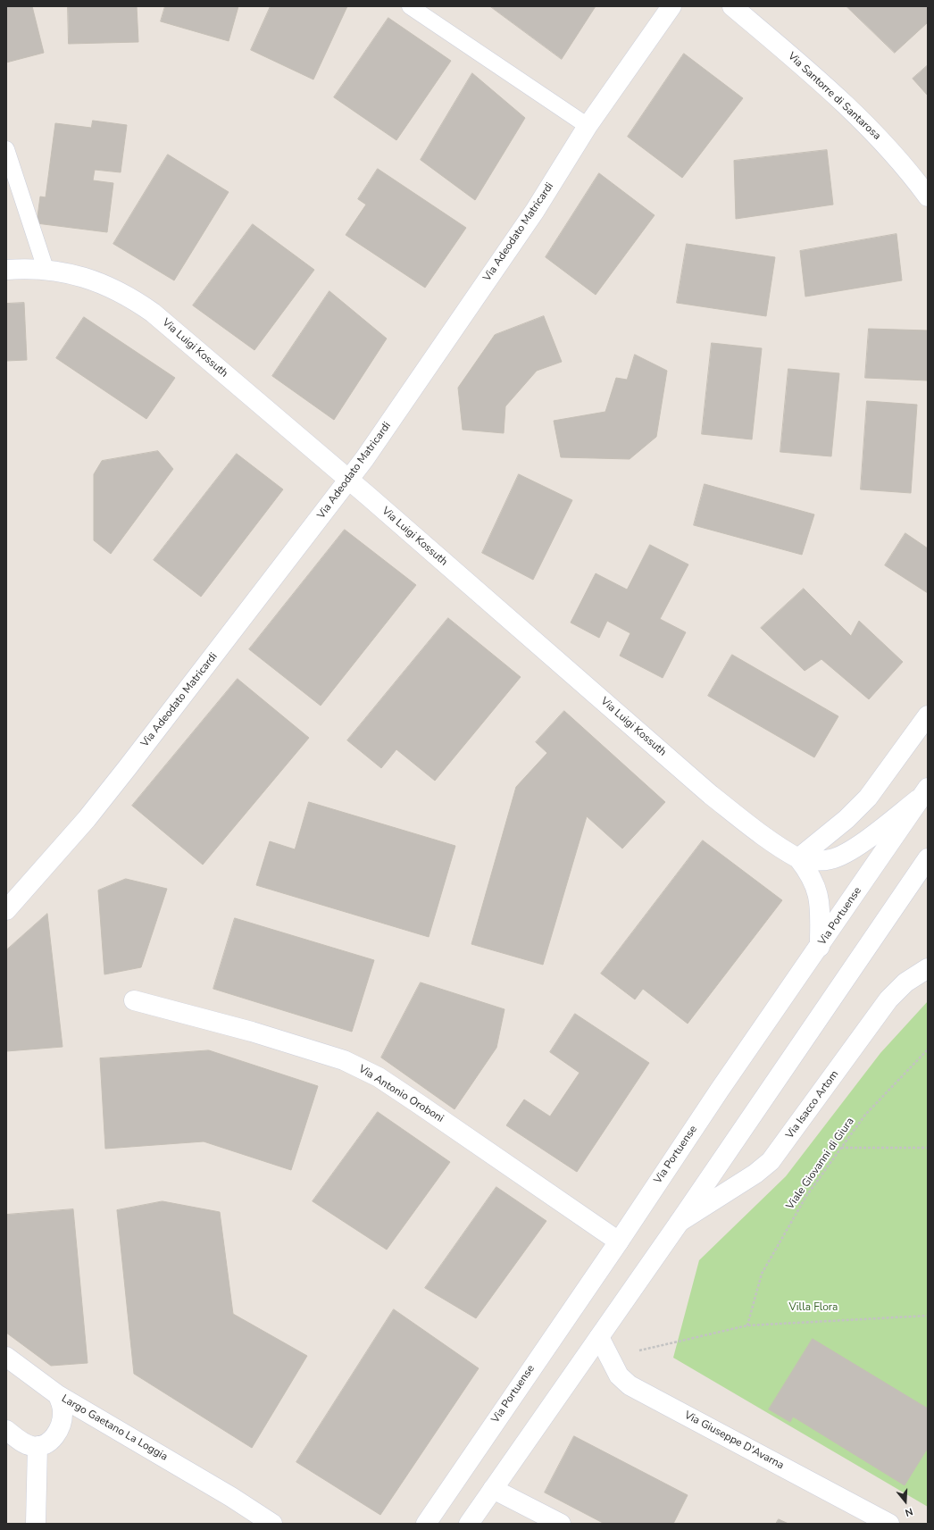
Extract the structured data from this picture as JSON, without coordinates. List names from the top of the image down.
{
  "streets": {
    "street": [
      "Via Santorre di Santarosa",
      "Via Adeodato Matricardi",
      "Via Luigi Kossuth",
      "Via Portuense",
      "Via Antonio Oroboni",
      "Via Isacco Artom",
      "Largo Gaetano La Loggia",
      "Via Giuseppe D'Avarna"
    ],
    "path": ["Viale Giovanni di Giura"]
  },
  "crossings": [
    ["Via Adeodato Matricardi", "Via Luigi Kossuth"],
    ["Via Luigi Kossuth", "Via Portuense"],
    ["Via Portuense", "Via Antonio Oroboni"]
  ],
  "parks": ["Villa Flora"],
  "north": "bottom"
}
